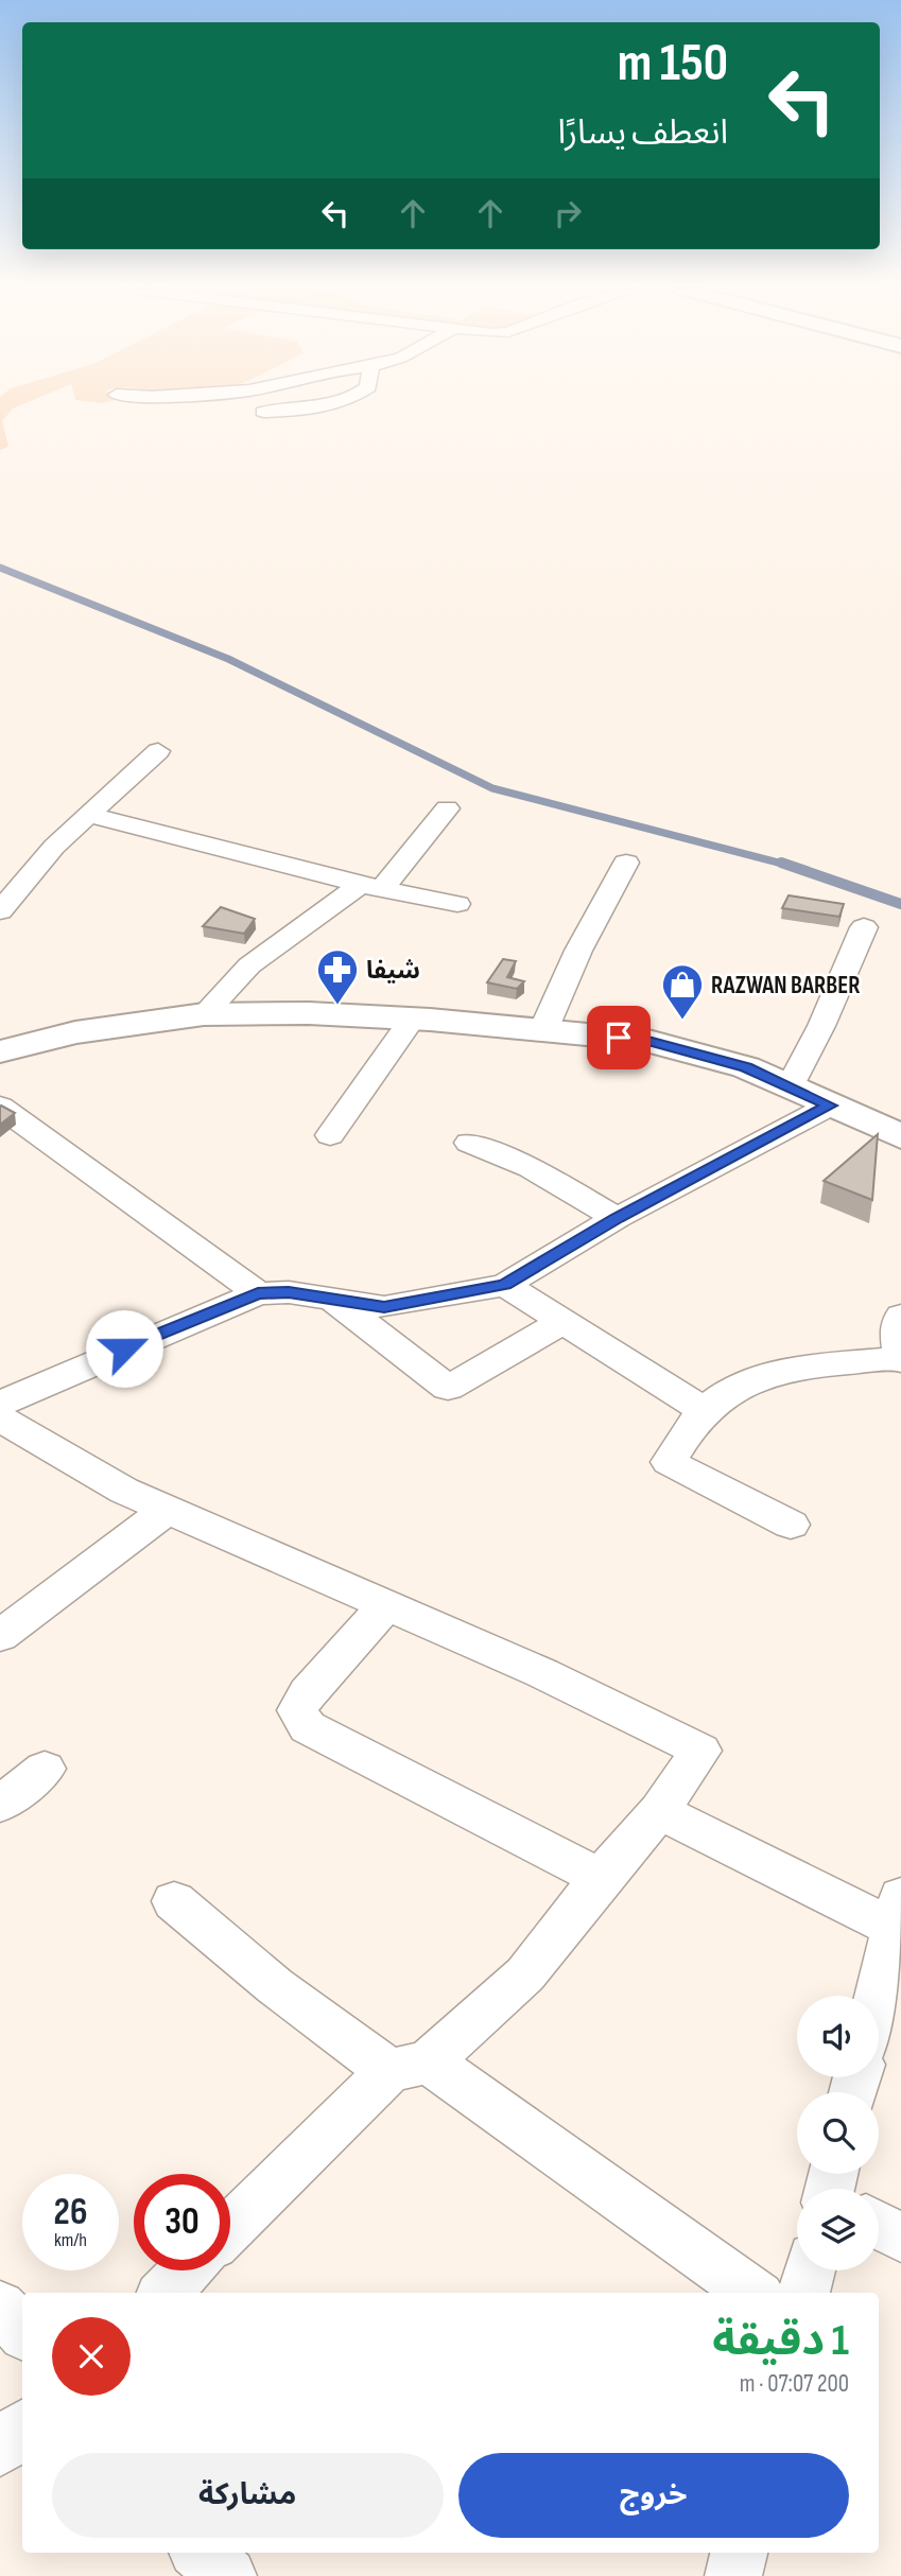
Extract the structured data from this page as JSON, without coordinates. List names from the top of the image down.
{
  "places": {
    "pharmacy": ["شیفا"],
    "shop": ["RAZWAN BARBER"]
  },
  "page": {
    "turn": ["150 m", "انعطف يسارًا"],
    "speed": "26 km/h",
    "limit": "30",
    "heading": ["1 دقيقة", "200 m · 07:07"],
    "buttons": ["خروج", "مشاركة"]
  }
}
